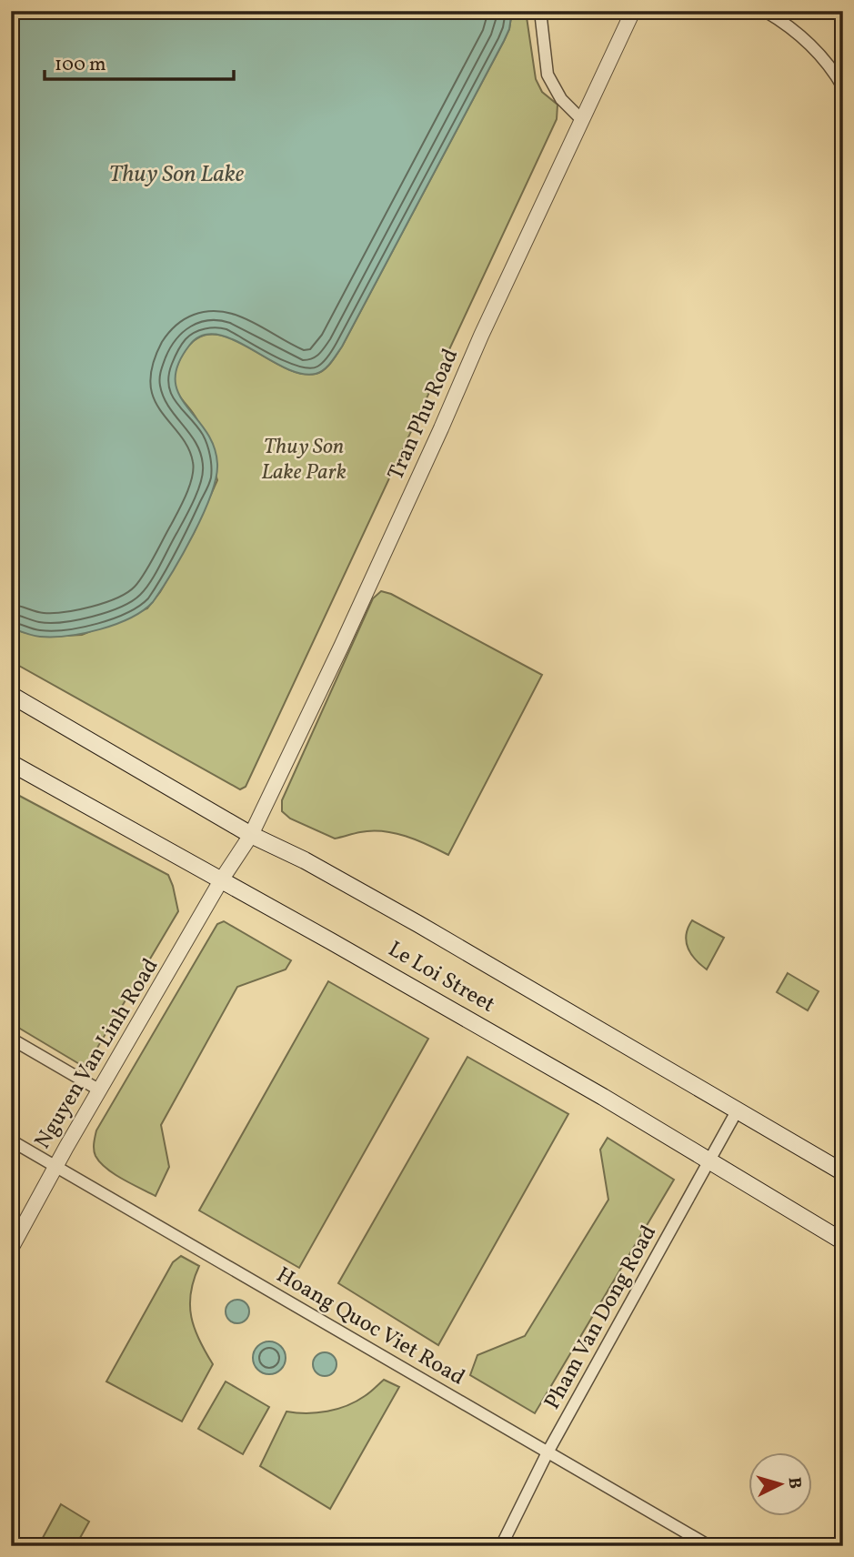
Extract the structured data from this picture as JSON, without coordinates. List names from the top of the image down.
{
  "streets": {
    "main road": ["Le Loi Street"],
    "street": [
      "Tran Phu Road",
      "Nguyen Van Linh Road",
      "Pham Van Dong Road",
      "Hoang Quoc Viet Road"
    ]
  },
  "crossings": [
    ["Tran Phu Road", "Le Loi Street"],
    ["Tran Phu Road", "Nguyen Van Linh Road"],
    ["Le Loi Street", "Nguyen Van Linh Road"],
    ["Le Loi Street", "Pham Van Dong Road"],
    ["Nguyen Van Linh Road", "Hoang Quoc Viet Road"],
    ["Pham Van Dong Road", "Hoang Quoc Viet Road"]
  ],
  "water": ["Thuy Son Lake"],
  "parks": ["Thuy Son Lake Park"],
  "scale_bar": "100 m",
  "north": "right"
}
